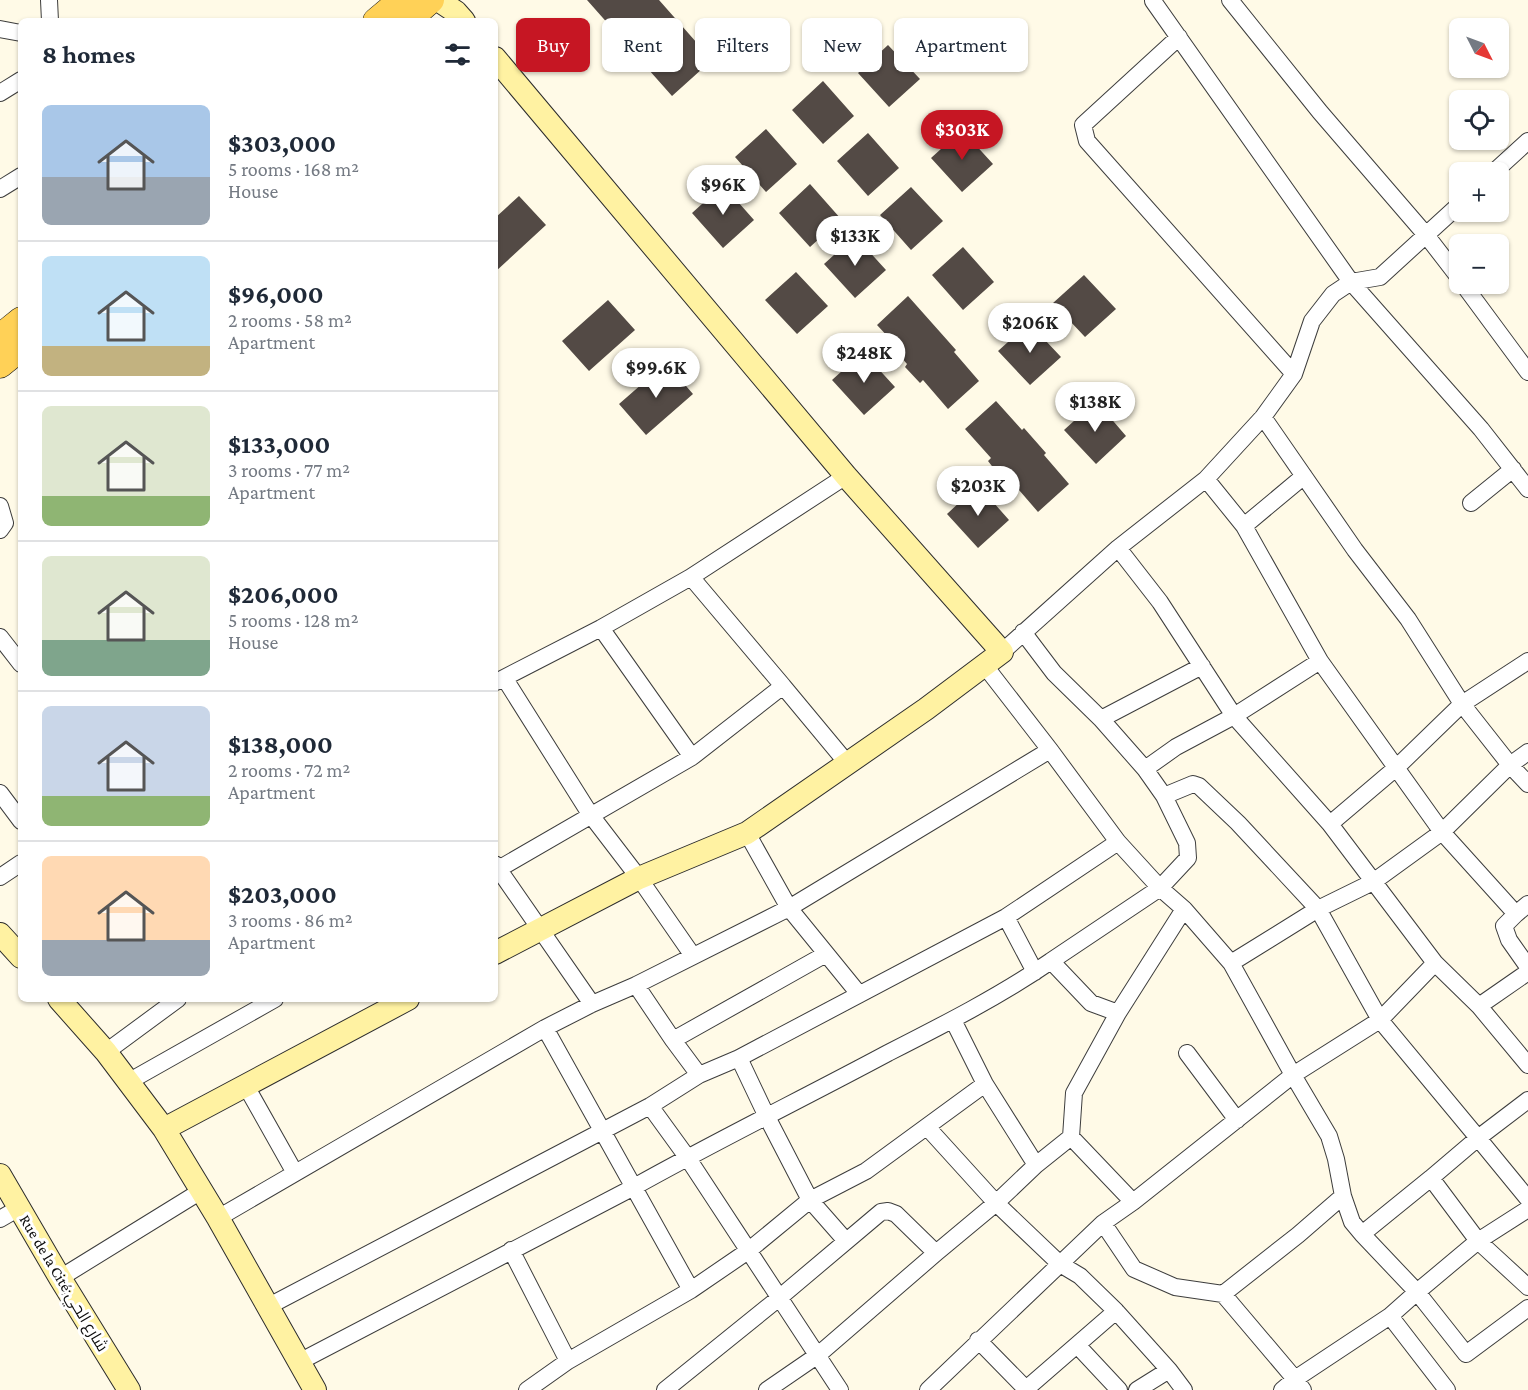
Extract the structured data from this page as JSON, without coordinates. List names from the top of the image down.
{
  "streets": {
    "street": ["Rue de la Cité;شارع الحي"]
  },
  "north": "bottom right",
  "page": {
    "map_buttons": ["+", "−"],
    "chip": [
      "Buy",
      "Rent",
      "Filters",
      "New",
      "Apartment"
    ],
    "heading": "8 homes",
    "list": [
      {
        "name": "$303,000",
        "note": "5 rooms · 168 m² · House"
      },
      {
        "name": "$96,000",
        "note": "2 rooms · 58 m² · Apartment"
      },
      {
        "name": "$133,000",
        "note": "3 rooms · 77 m² · Apartment"
      },
      {
        "name": "$206,000",
        "note": "5 rooms · 128 m² · House"
      },
      {
        "name": "$138,000",
        "note": "2 rooms · 72 m² · Apartment"
      },
      {
        "name": "$203,000",
        "note": "3 rooms · 86 m² · Apartment"
      }
    ],
    "price": [
      "$303K",
      "$96K",
      "$133K",
      "$206K",
      "$248K",
      "$99.6K",
      "$138K",
      "$203K"
    ]
  }
}
